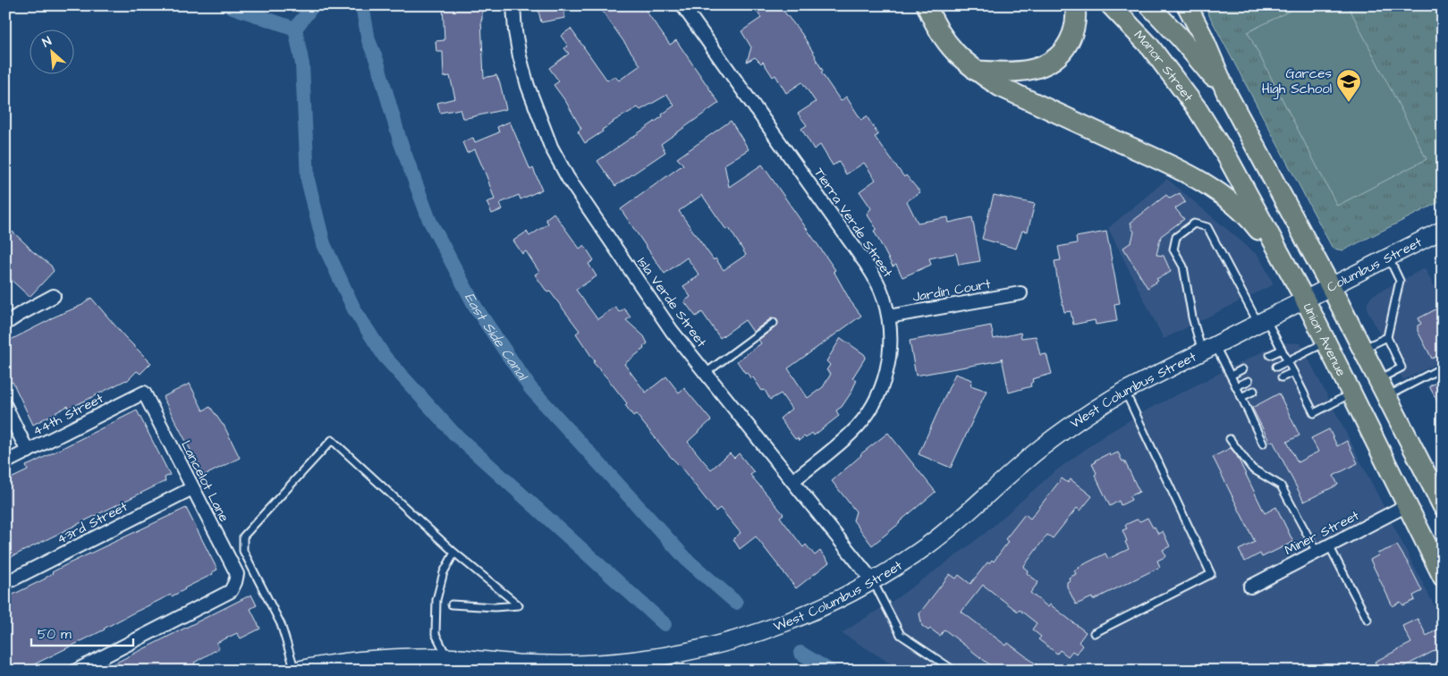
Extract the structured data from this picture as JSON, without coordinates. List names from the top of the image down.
{
  "streets": {
    "main road": [
      "Manor Street",
      "Columbus Street",
      "Union Avenue",
      "West Columbus Street"
    ],
    "street": [
      "Tierra Verde Street",
      "Jardin Court",
      "Isla Verde Street",
      "44th Street",
      "Lancelot Lane",
      "43rd Street",
      "Miner Street"
    ]
  },
  "crossings": [
    ["Manor Street", "Union Avenue"],
    ["Tierra Verde Street", "Jardin Court"],
    ["Tierra Verde Street", "Isla Verde Street"],
    ["Columbus Street", "Union Avenue"],
    ["Columbus Street", "West Columbus Street"],
    ["Isla Verde Street", "West Columbus Street"],
    ["Union Avenue", "West Columbus Street"],
    ["Union Avenue", "Miner Street"],
    ["44th Street", "Lancelot Lane"],
    ["Lancelot Lane", "43rd Street"]
  ],
  "water": ["East Side Canal"],
  "places": {
    "school or university": ["Garces High School"]
  },
  "scale_bar": "50 m",
  "north": "top left"
}
